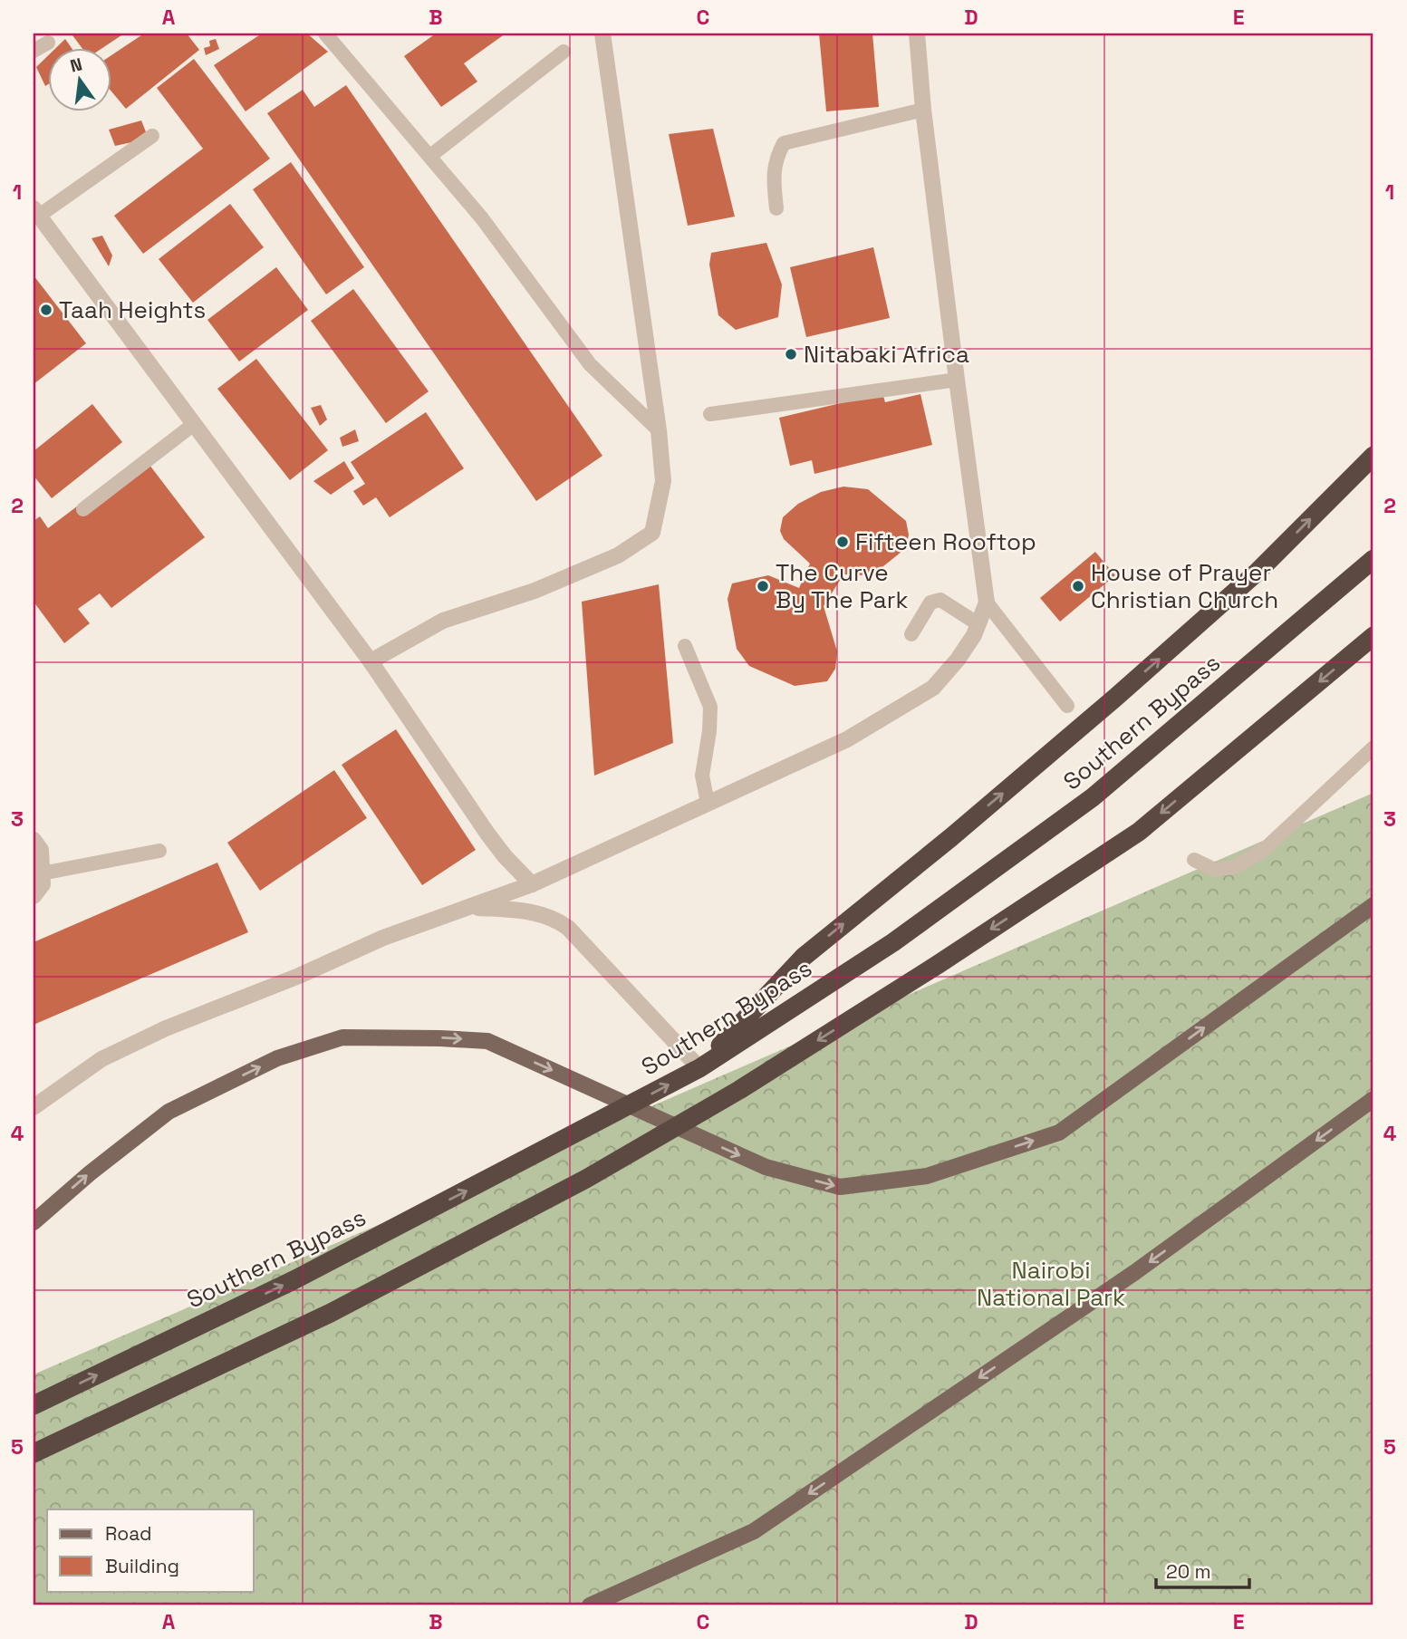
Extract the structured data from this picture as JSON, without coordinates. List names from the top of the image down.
{
  "streets": {
    "highway": ["Southern Bypass"]
  },
  "parks": ["Nairobi National Park"],
  "places": [
    "Taah Heights",
    "Nitabaki Africa",
    "Fifteen Rooftop",
    "The Curve By The Park",
    "House of Prayer Christian Church"
  ],
  "legend": ["Road", "Building"],
  "scale_bar": "20 m",
  "north": "top",
  "grid": {
    "columns": [
      "A",
      "B",
      "C",
      "D",
      "E"
    ],
    "rows": [
      "1",
      "2",
      "3",
      "4",
      "5"
    ]
  }
}
